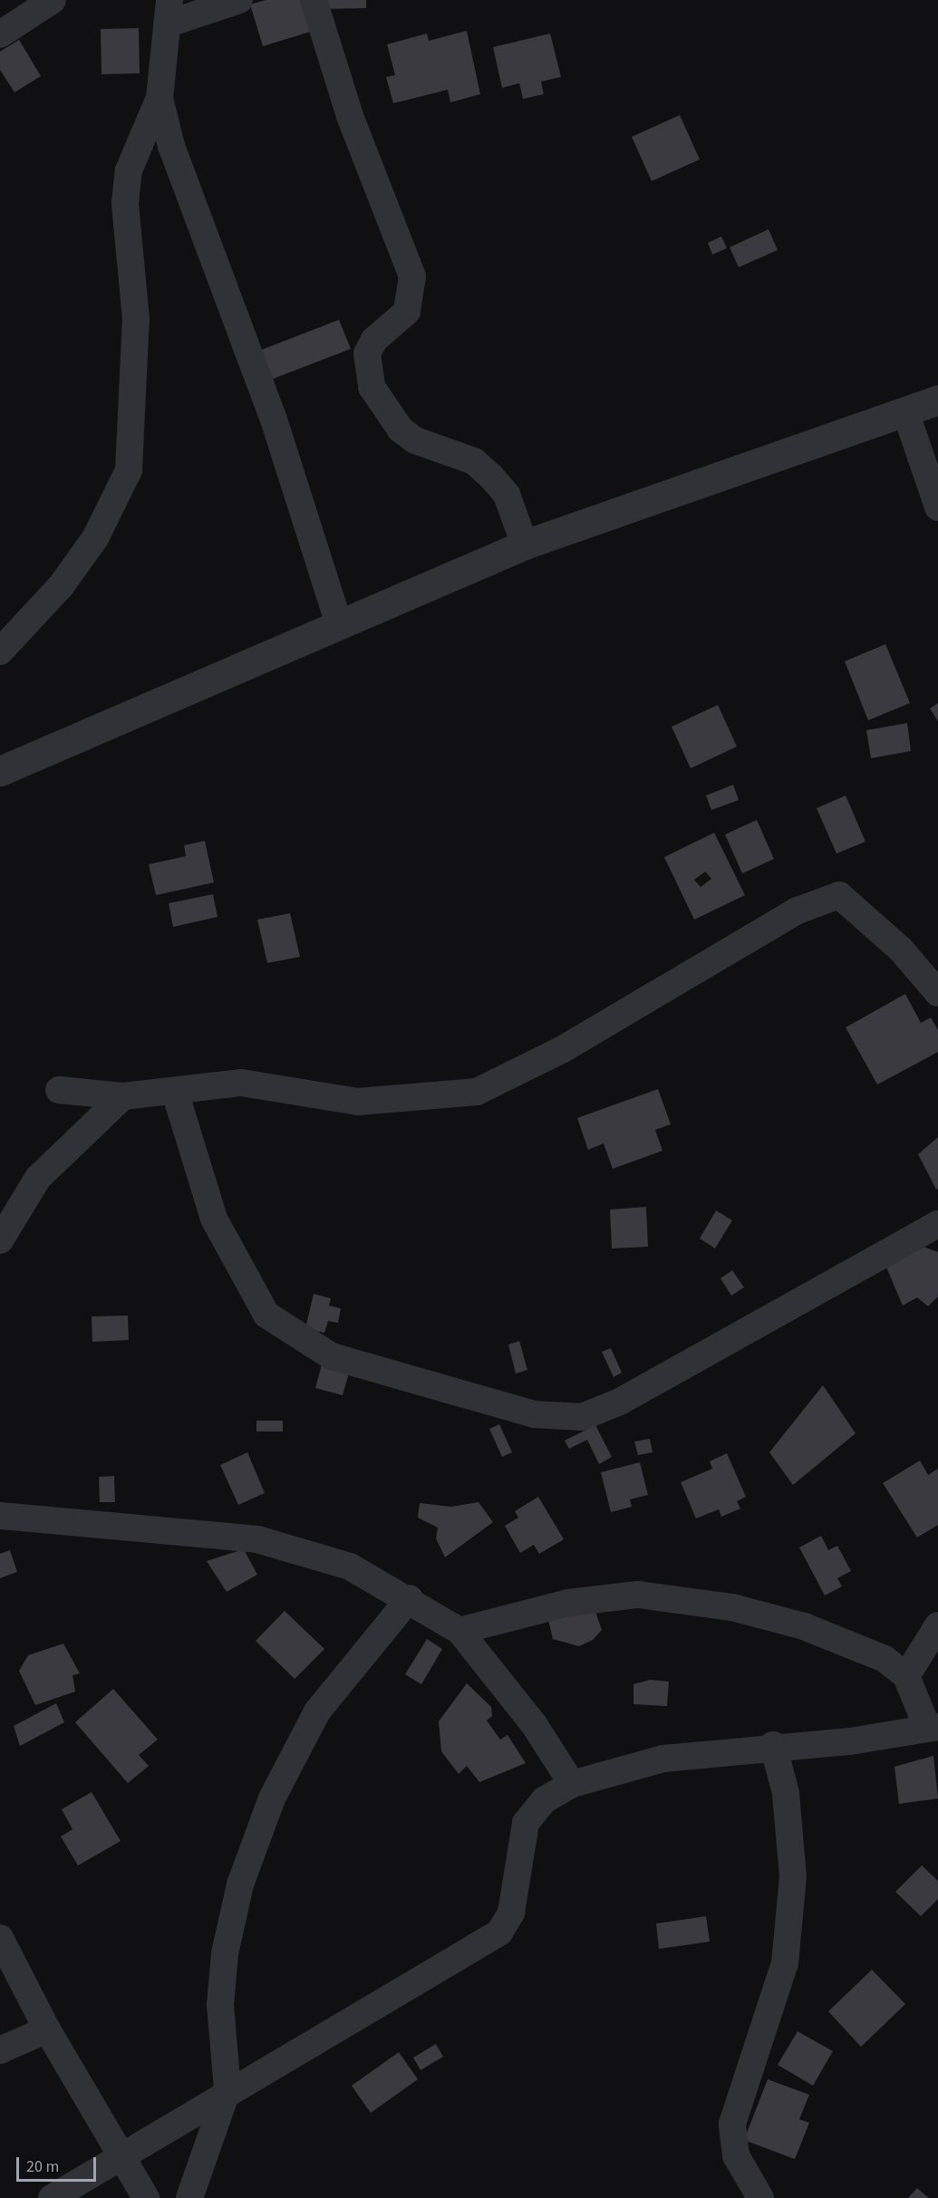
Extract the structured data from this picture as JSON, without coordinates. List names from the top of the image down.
{
  "scale_bar": "20 m"
}
